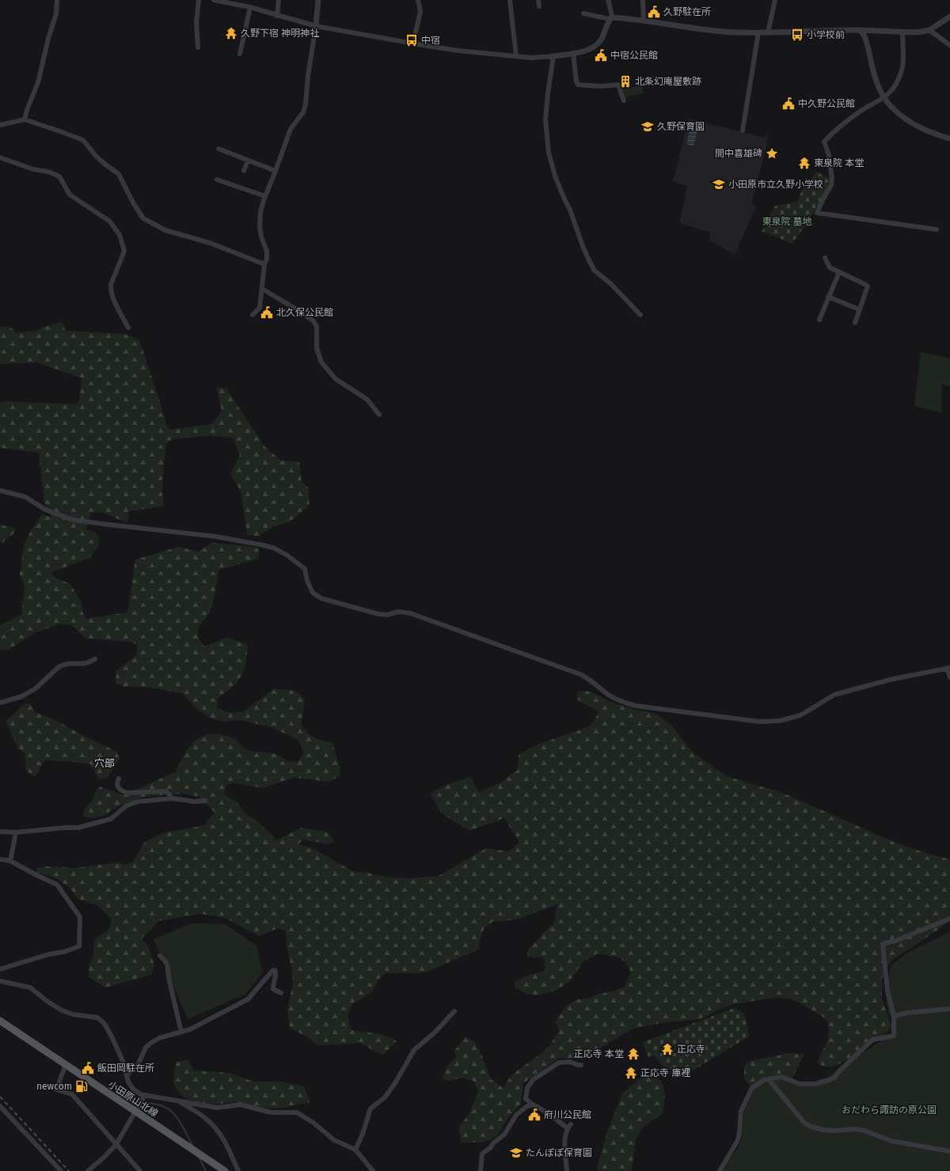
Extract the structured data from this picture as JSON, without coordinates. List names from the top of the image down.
{
  "streets": {
    "main road": ["小田原山北線"]
  },
  "districts": ["穴部"],
  "parks": ["東泉院 墓地", "おだわら諏訪の原公園"],
  "places": {
    "public building": [
      "久野駐在所",
      "中宿公民館",
      "中久野公民館",
      "北久保公民館",
      "飯田岡駐在所",
      "府川公民館"
    ],
    "temple": [
      "久野下宿 神明神社",
      "東泉院 本堂",
      "正応寺",
      "正応寺 本堂",
      "正応寺 庫裡"
    ],
    "bus stop": ["小学校前", "中宿"],
    "building": ["北条幻庵屋敷跡"],
    "school or university": ["久野保育園", "小田原市立久野小学校", "たんぽぽ保育園"],
    "place": ["間中喜雄碑"],
    "fuel station": ["newcom"]
  }
}
